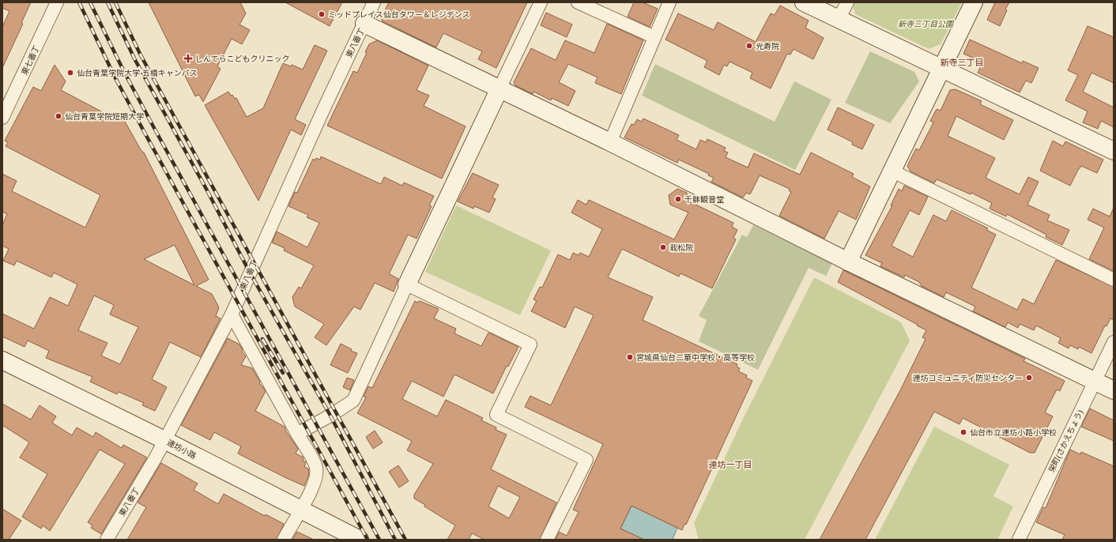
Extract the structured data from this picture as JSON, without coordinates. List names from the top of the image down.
{
  "streets": {
    "street": [
      "東八番丁",
      "東七番丁",
      "栄町(さかえちょう)",
      "連坊小路"
    ]
  },
  "crossings": [
    ["東八番丁", "連坊小路"]
  ],
  "districts": ["新寺三丁目", "連坊一丁目"],
  "parks": ["新寺三丁目公園"],
  "places": {
    "other": [
      "ミッドプレイス仙台タワー＆レジデンス",
      "光寿院",
      "仙台青葉学院大学 五橋キャンパス",
      "仙台青葉学院短期大学",
      "千躰観音堂",
      "栽松院",
      "宮城県仙台二華中学校・高等学校",
      "連坊コミュニティ防災センター",
      "仙台市立連坊小路小学校"
    ],
    "health": ["しんてらこどもクリニック"]
  }
}
